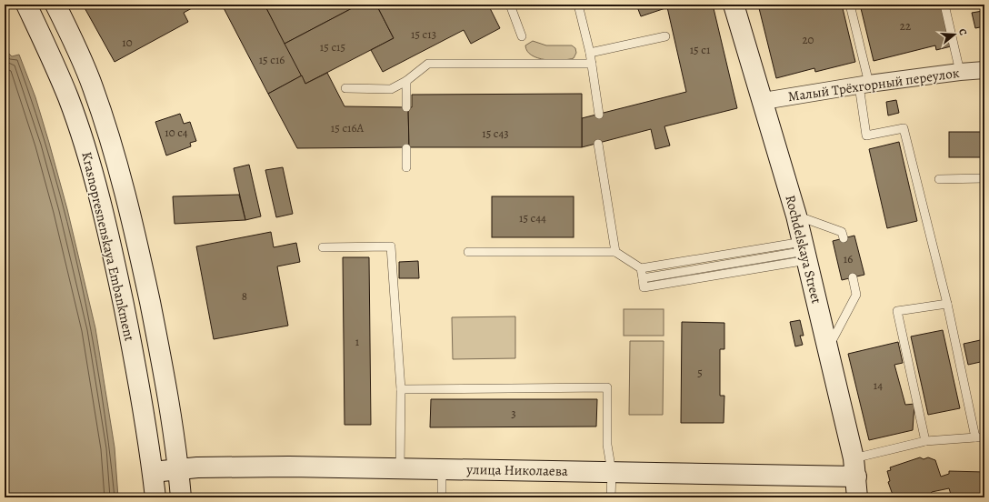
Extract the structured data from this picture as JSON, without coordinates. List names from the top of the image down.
{
  "streets": {
    "street": [
      "Малый Трёхгорный переулок",
      "Krasnopresnenskaya Embankment",
      "Rochdelskaya Street",
      "улица Николаева"
    ]
  },
  "crossings": [
    ["Малый Трёхгорный переулок", "Rochdelskaya Street"],
    ["Krasnopresnenskaya Embankment", "улица Николаева"],
    ["Rochdelskaya Street", "улица Николаева"]
  ],
  "house_numbers": [
    "22",
    "15 с13",
    "20",
    "10",
    "15 с15",
    "15 с1",
    "15 с16",
    "15 с16А",
    "10 с4",
    "15 с43",
    "15 с44",
    "16",
    "8",
    "1",
    "5",
    "14",
    "3"
  ],
  "north": "right"
}
